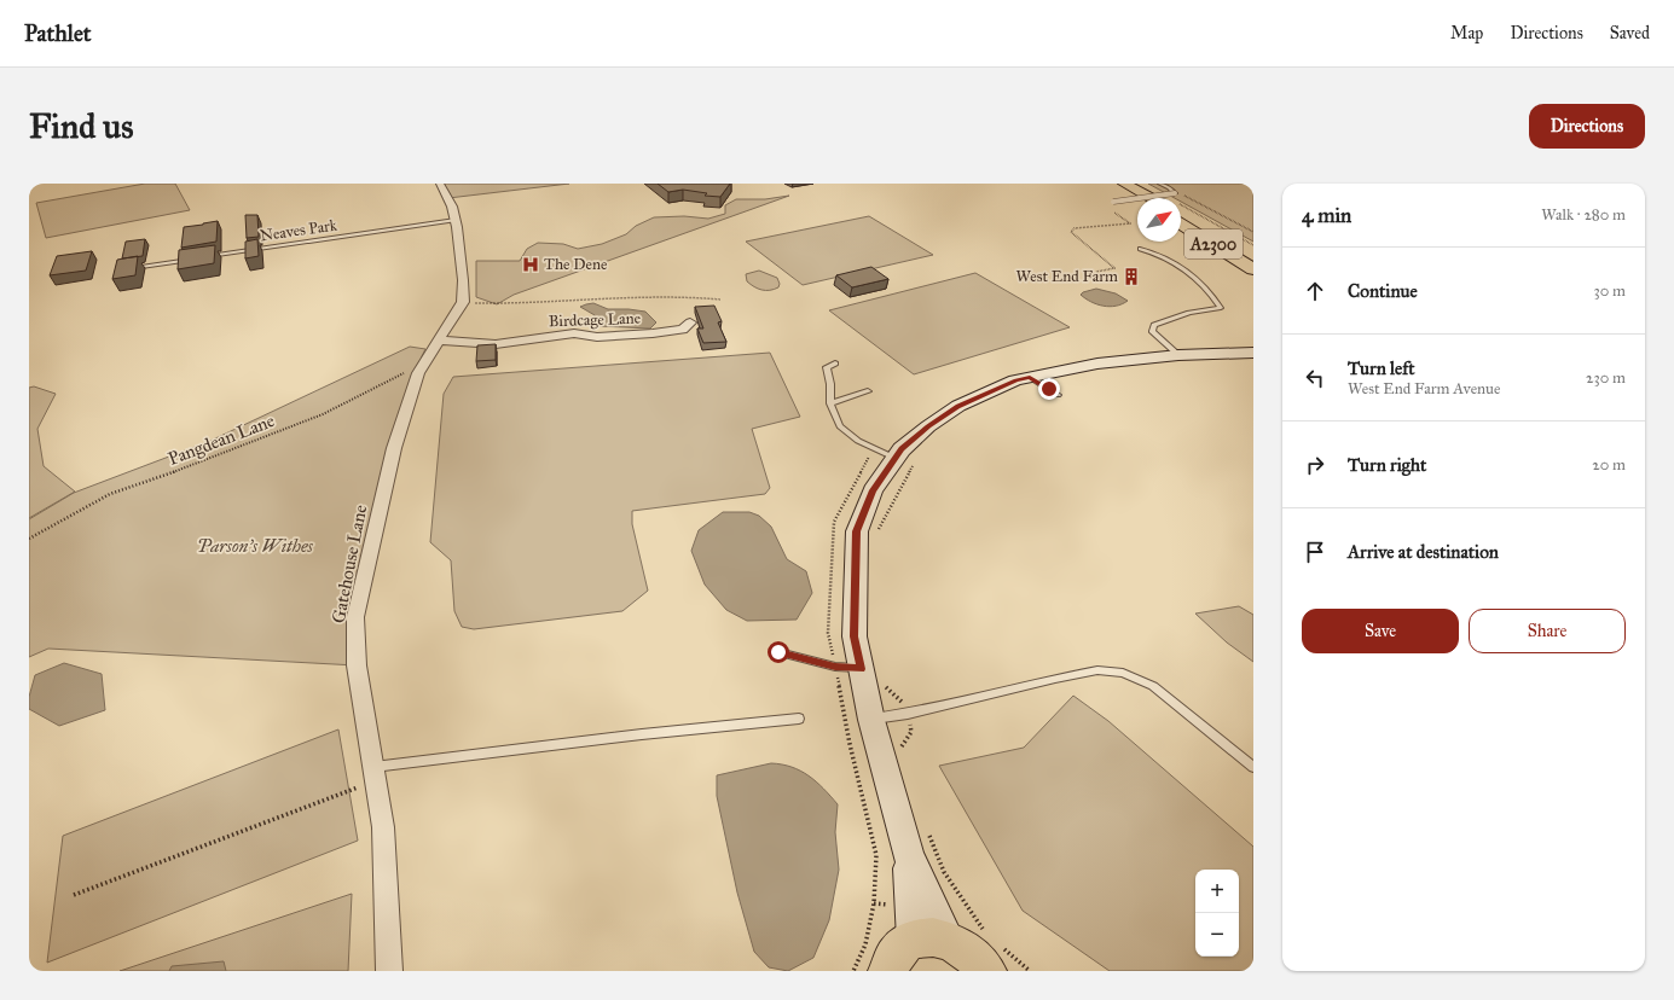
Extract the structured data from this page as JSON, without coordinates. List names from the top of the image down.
{
  "streets": {
    "main road": ["A2300"],
    "street": ["Birdcage Lane", "Gatehouse Lane"],
    "lane": ["Neaves Park"],
    "path": ["Pangdean Lane"]
  },
  "crossings": [
    ["Birdcage Lane", "Gatehouse Lane"],
    ["Pangdean Lane", "Gatehouse Lane"]
  ],
  "parks": ["Parson's Withes"],
  "places": {
    "hospital": ["The Dene"],
    "building": ["West End Farm"]
  },
  "north": "top right",
  "page": {
    "header": "Pathlet",
    "nav": ["Map", "Directions", "Saved"],
    "buttons": [
      "Directions",
      ["Save", "Share"]
    ],
    "title": "Find us",
    "heading": ["4 min", "Walk · 280 m"],
    "list": [
      ["Continue", "30 m"],
      ["Turn left", "West End Farm Avenue", "230 m"],
      ["Turn right", "20 m"],
      "Arrive at destination"
    ],
    "map_buttons": ["+", "−"]
  }
}
